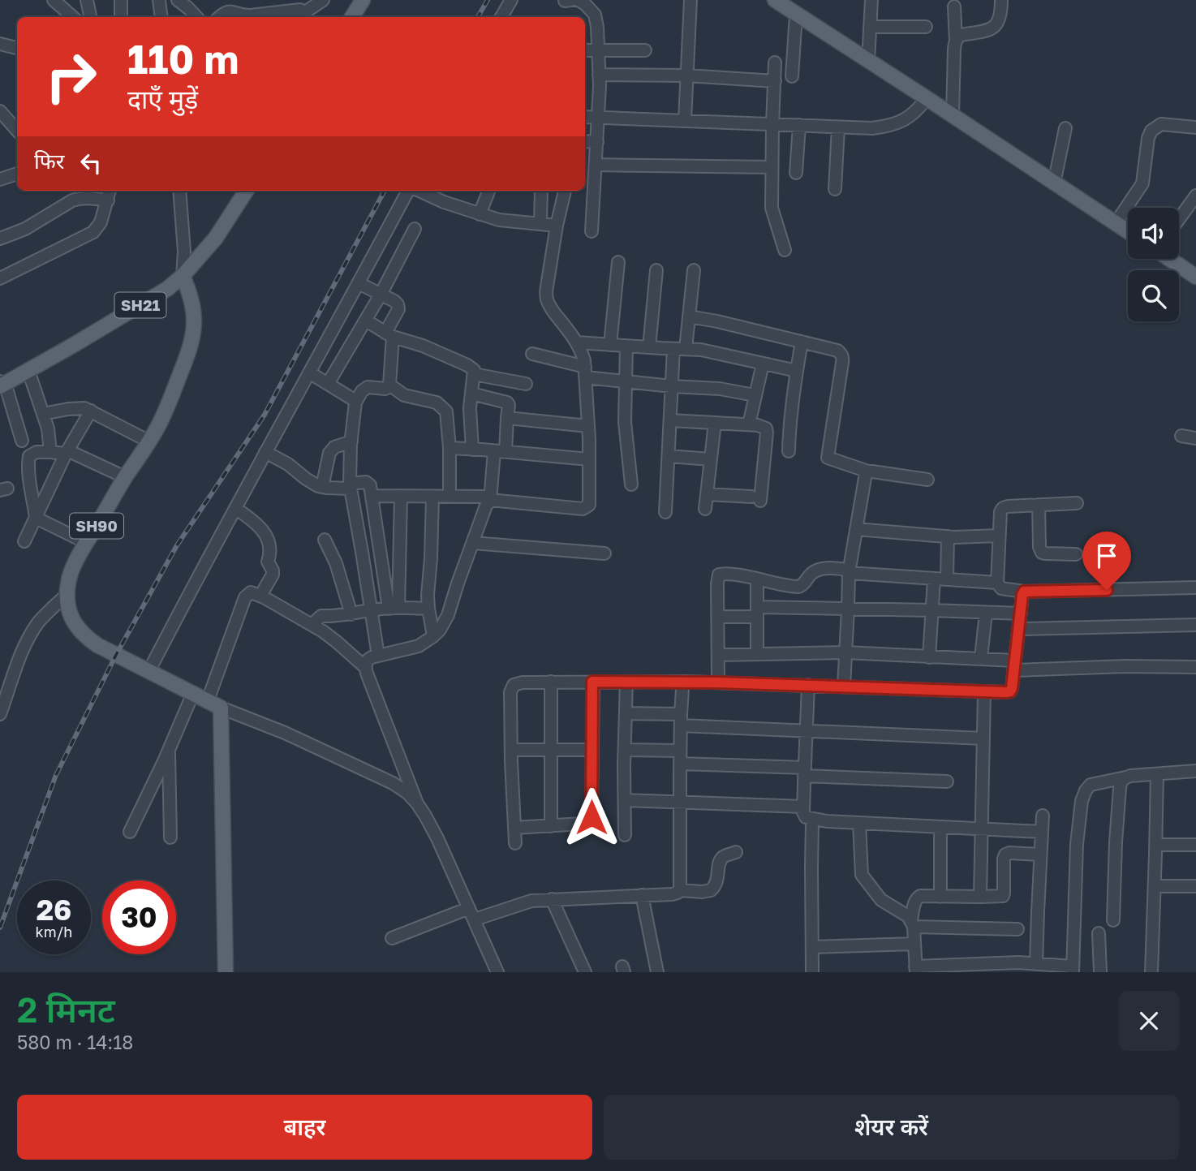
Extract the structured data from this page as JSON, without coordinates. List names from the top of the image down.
{
  "streets": {
    "main road": ["SH21", "SH90"]
  },
  "crossings": [
    ["SH21", "SH90"]
  ],
  "page": {
    "turn": ["110 m", "दाएँ मुड़ें"],
    "then": "फिर",
    "speed": "26 km/h",
    "limit": "30",
    "heading": ["2 मिनट", "580 m · 14:18"],
    "buttons": ["बाहर", "शेयर करें"]
  }
}
